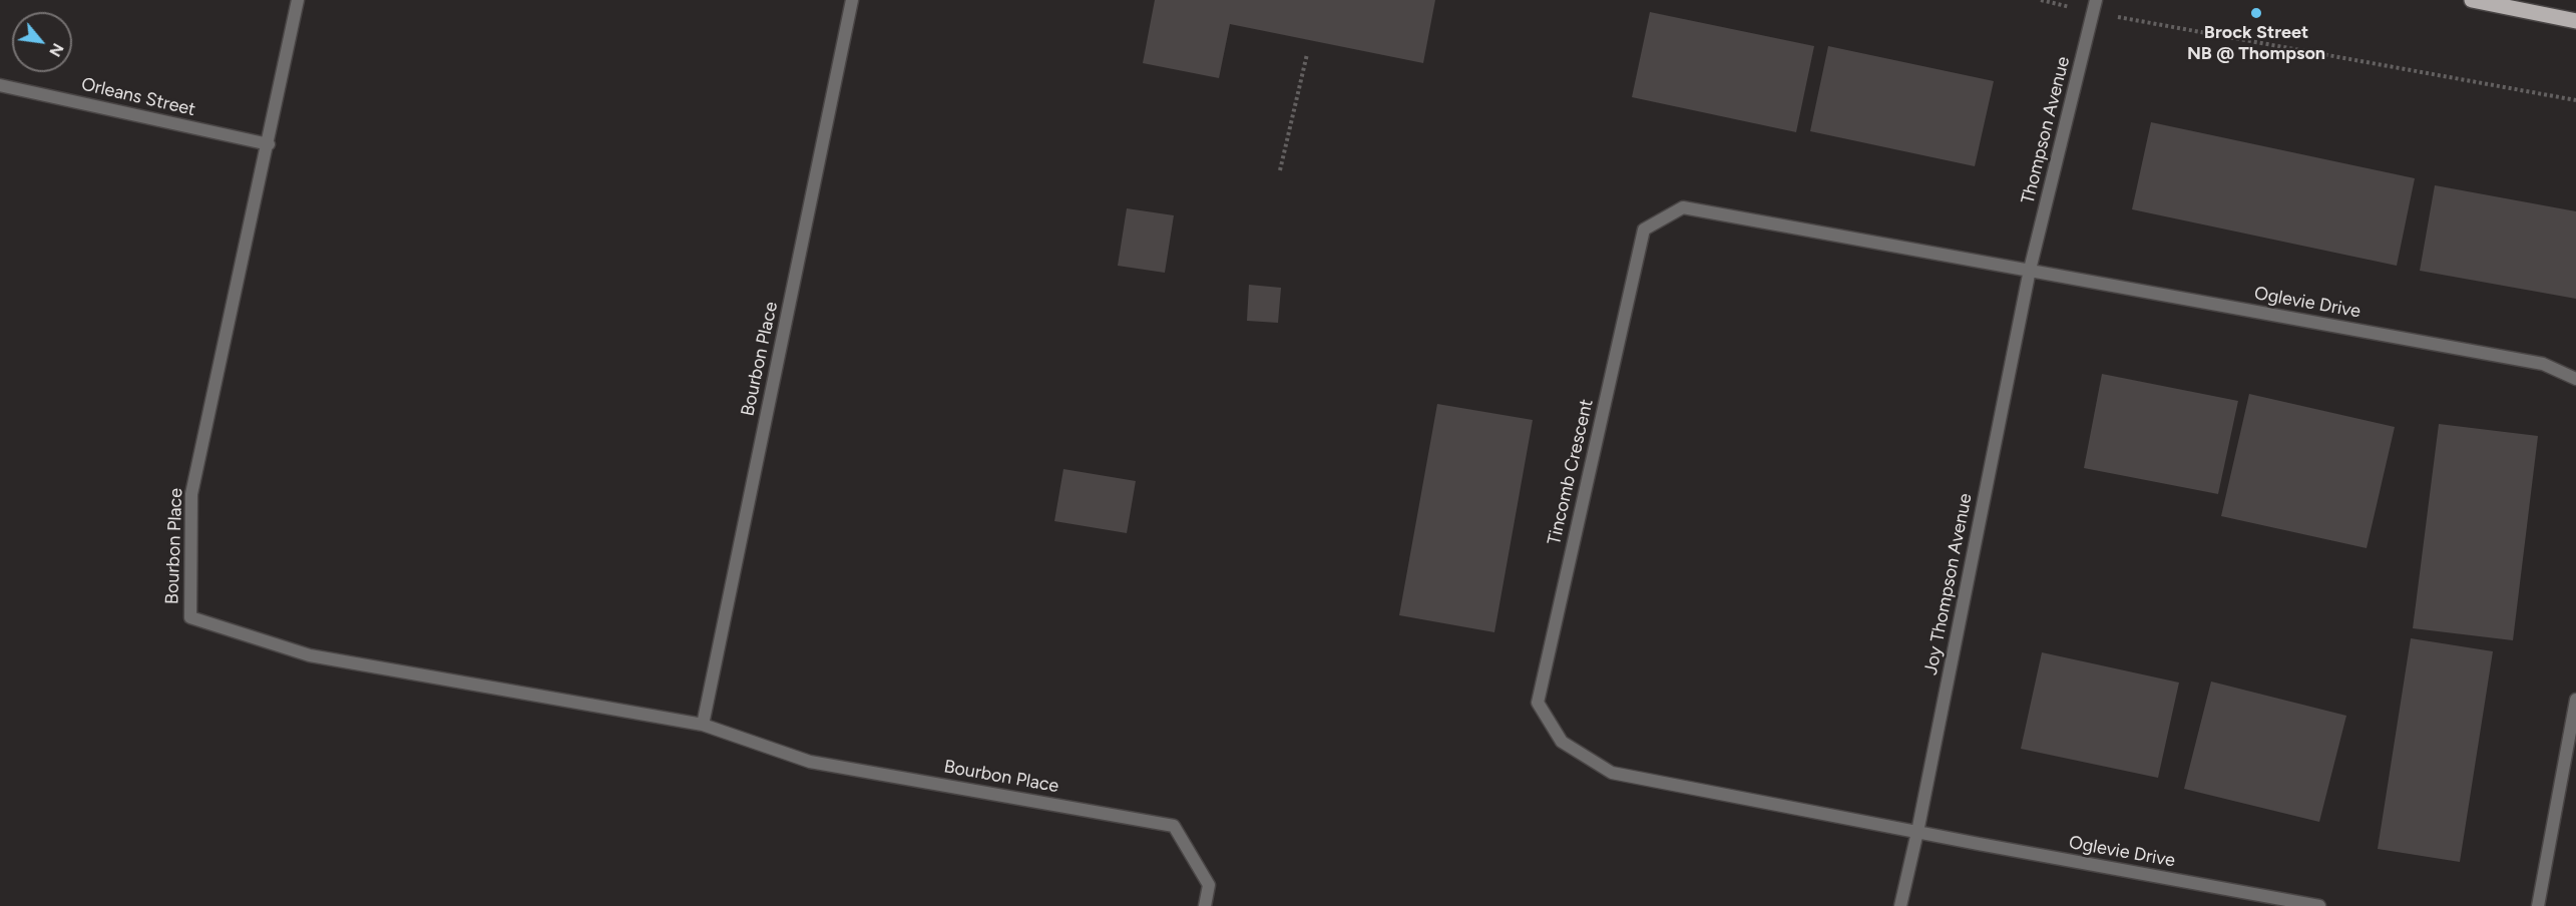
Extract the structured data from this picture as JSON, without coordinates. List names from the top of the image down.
{
  "streets": {
    "street": [
      "Orleans Street",
      "Thompson Avenue",
      "Oglevie Drive",
      "Bourbon Place",
      "Tincomb Crescent",
      "Joy Thompson Avenue"
    ]
  },
  "crossings": [
    ["Orleans Street", "Bourbon Place"],
    ["Thompson Avenue", "Oglevie Drive"],
    ["Thompson Avenue", "Tincomb Crescent"],
    ["Thompson Avenue", "Joy Thompson Avenue"],
    ["Oglevie Drive", "Tincomb Crescent"],
    ["Oglevie Drive", "Joy Thompson Avenue"],
    ["Tincomb Crescent", "Joy Thompson Avenue"]
  ],
  "places": ["Brock Street NB @ Thompson"],
  "north": "bottom right"
}
